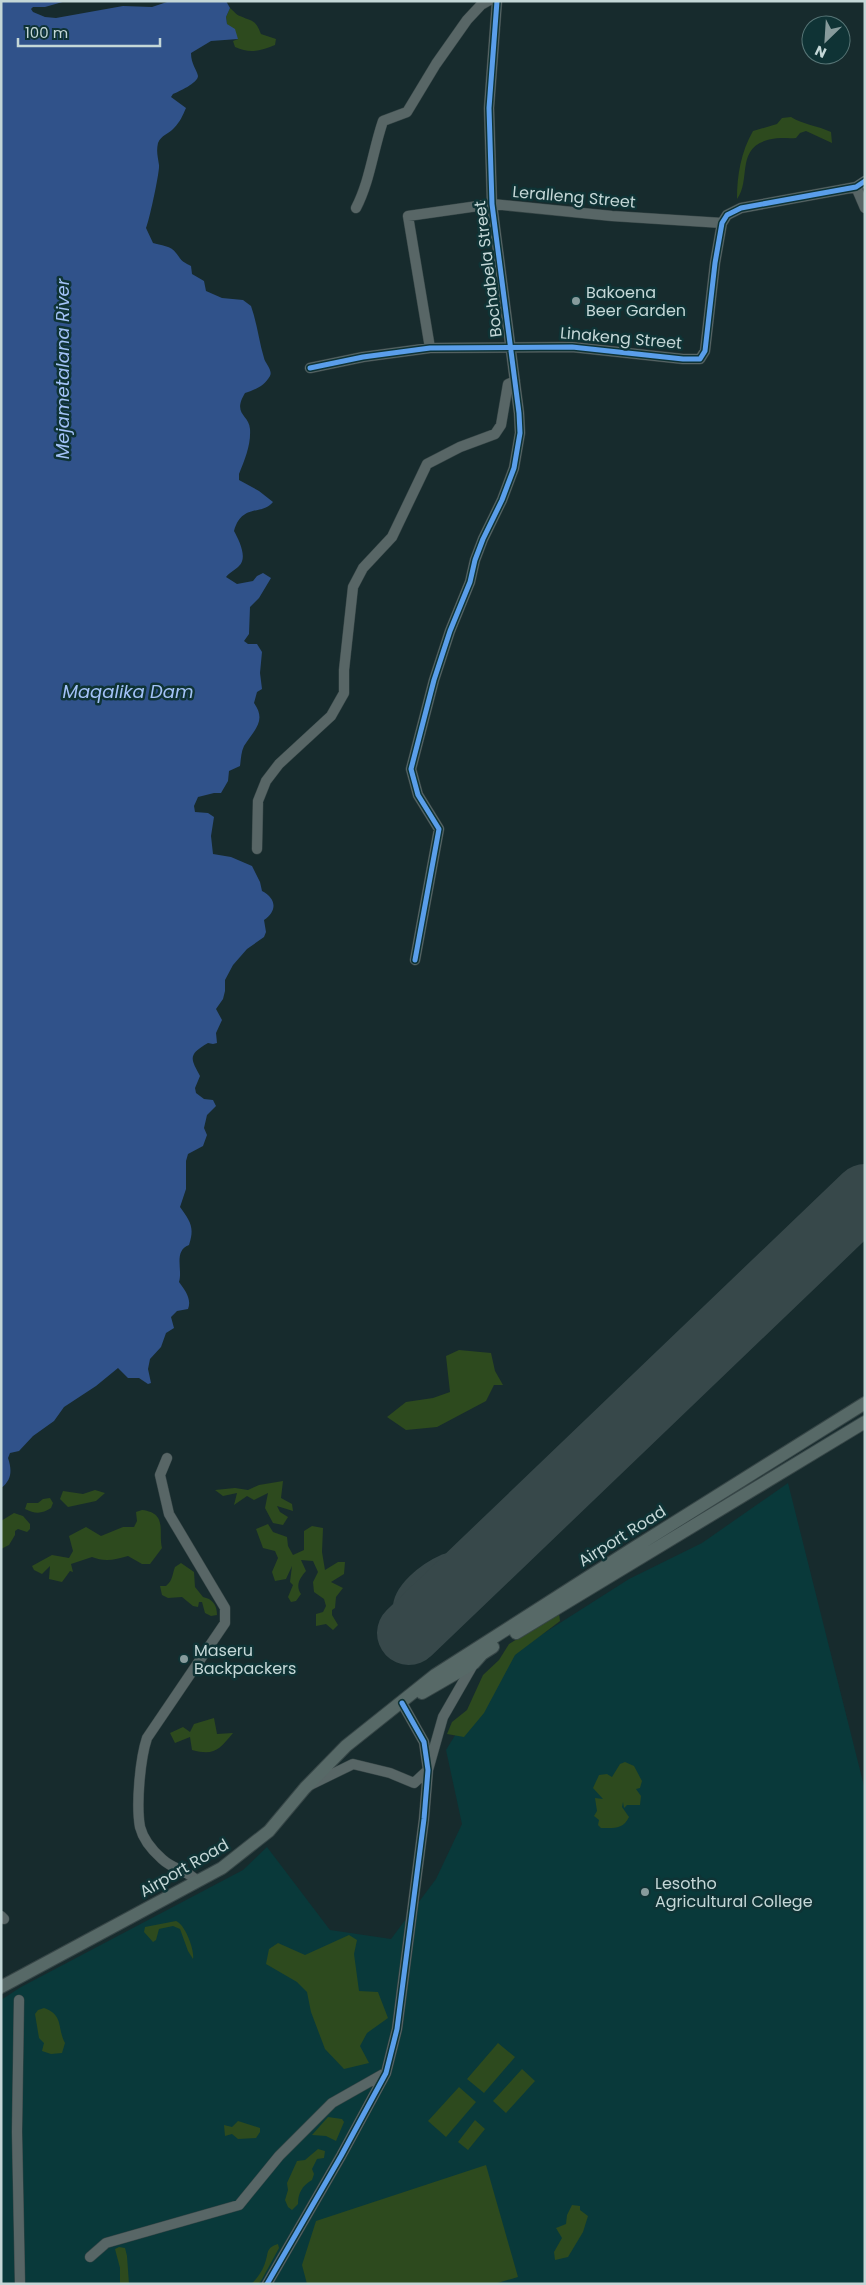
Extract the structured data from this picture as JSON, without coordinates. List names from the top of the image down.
{
  "streets": {
    "main road": ["Airport Road"],
    "street": ["Leralleng Street", "Bochabela Street", "Linakeng Street"]
  },
  "crossings": [
    ["Leralleng Street", "Bochabela Street"],
    ["Leralleng Street", "Linakeng Street"],
    ["Bochabela Street", "Linakeng Street"]
  ],
  "water": ["Mejametalana River", "Maqalika Dam"],
  "places": ["Bakoena Beer Garden", "Maseru Backpackers", "Lesotho Agricultural College"],
  "scale_bar": "100 m",
  "north": "bottom left"
}
